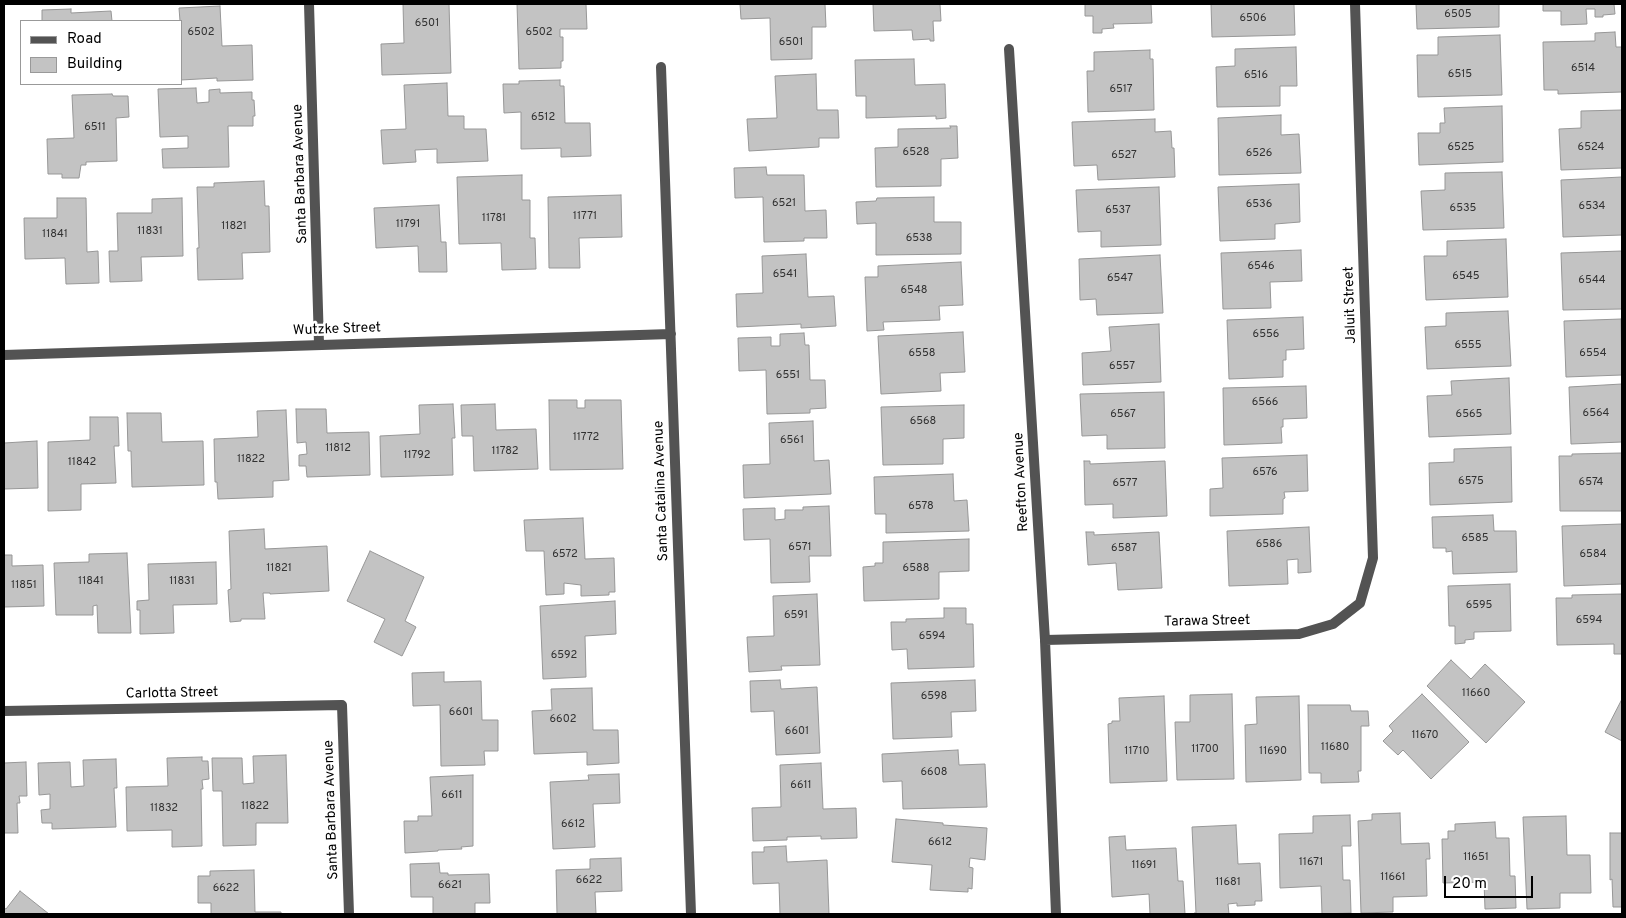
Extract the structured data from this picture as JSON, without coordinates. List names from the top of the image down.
{
  "streets": {
    "street": [
      "Santa Barbara Avenue",
      "Jaluit Street",
      "Wutzke Street",
      "Reefton Avenue",
      "Santa Catalina Avenue",
      "Tarawa Street",
      "Carlotta Street"
    ]
  },
  "crossings": [
    ["Santa Barbara Avenue", "Wutzke Street"],
    ["Santa Barbara Avenue", "Carlotta Street"],
    ["Jaluit Street", "Tarawa Street"],
    ["Wutzke Street", "Santa Catalina Avenue"],
    ["Reefton Avenue", "Tarawa Street"]
  ],
  "house_numbers": [
    "6505",
    "6506",
    "6501",
    "6502",
    "6502",
    "6501",
    "6514",
    "6515",
    "6516",
    "6517",
    "6512",
    "6511",
    "6525",
    "6524",
    "6528",
    "6526",
    "6527",
    "6521",
    "6536",
    "6534",
    "6535",
    "6537",
    "11771",
    "11781",
    "11791",
    "11821",
    "11831",
    "11841",
    "6538",
    "6546",
    "6541",
    "6545",
    "6547",
    "6544",
    "6548",
    "6556",
    "6555",
    "6558",
    "6554",
    "6557",
    "6551",
    "6566",
    "6564",
    "6567",
    "6565",
    "6568",
    "11772",
    "6561",
    "11812",
    "11782",
    "11792",
    "11822",
    "11842",
    "6576",
    "6575",
    "6574",
    "6577",
    "6578",
    "6585",
    "6586",
    "6571",
    "6587",
    "6572",
    "6584",
    "11821",
    "6588",
    "11841",
    "11831",
    "11851",
    "6595",
    "6591",
    "6594",
    "6594",
    "6592",
    "11660",
    "6598",
    "6601",
    "6602",
    "6601",
    "11670",
    "11680",
    "11700",
    "11710",
    "11690",
    "6608",
    "6611",
    "6611",
    "11822",
    "11832",
    "6612",
    "6612",
    "11651",
    "11671",
    "11691",
    "11661",
    "6622",
    "11681",
    "6621",
    "6622"
  ],
  "legend": ["Road", "Building"],
  "scale_bar": "20 m"
}
